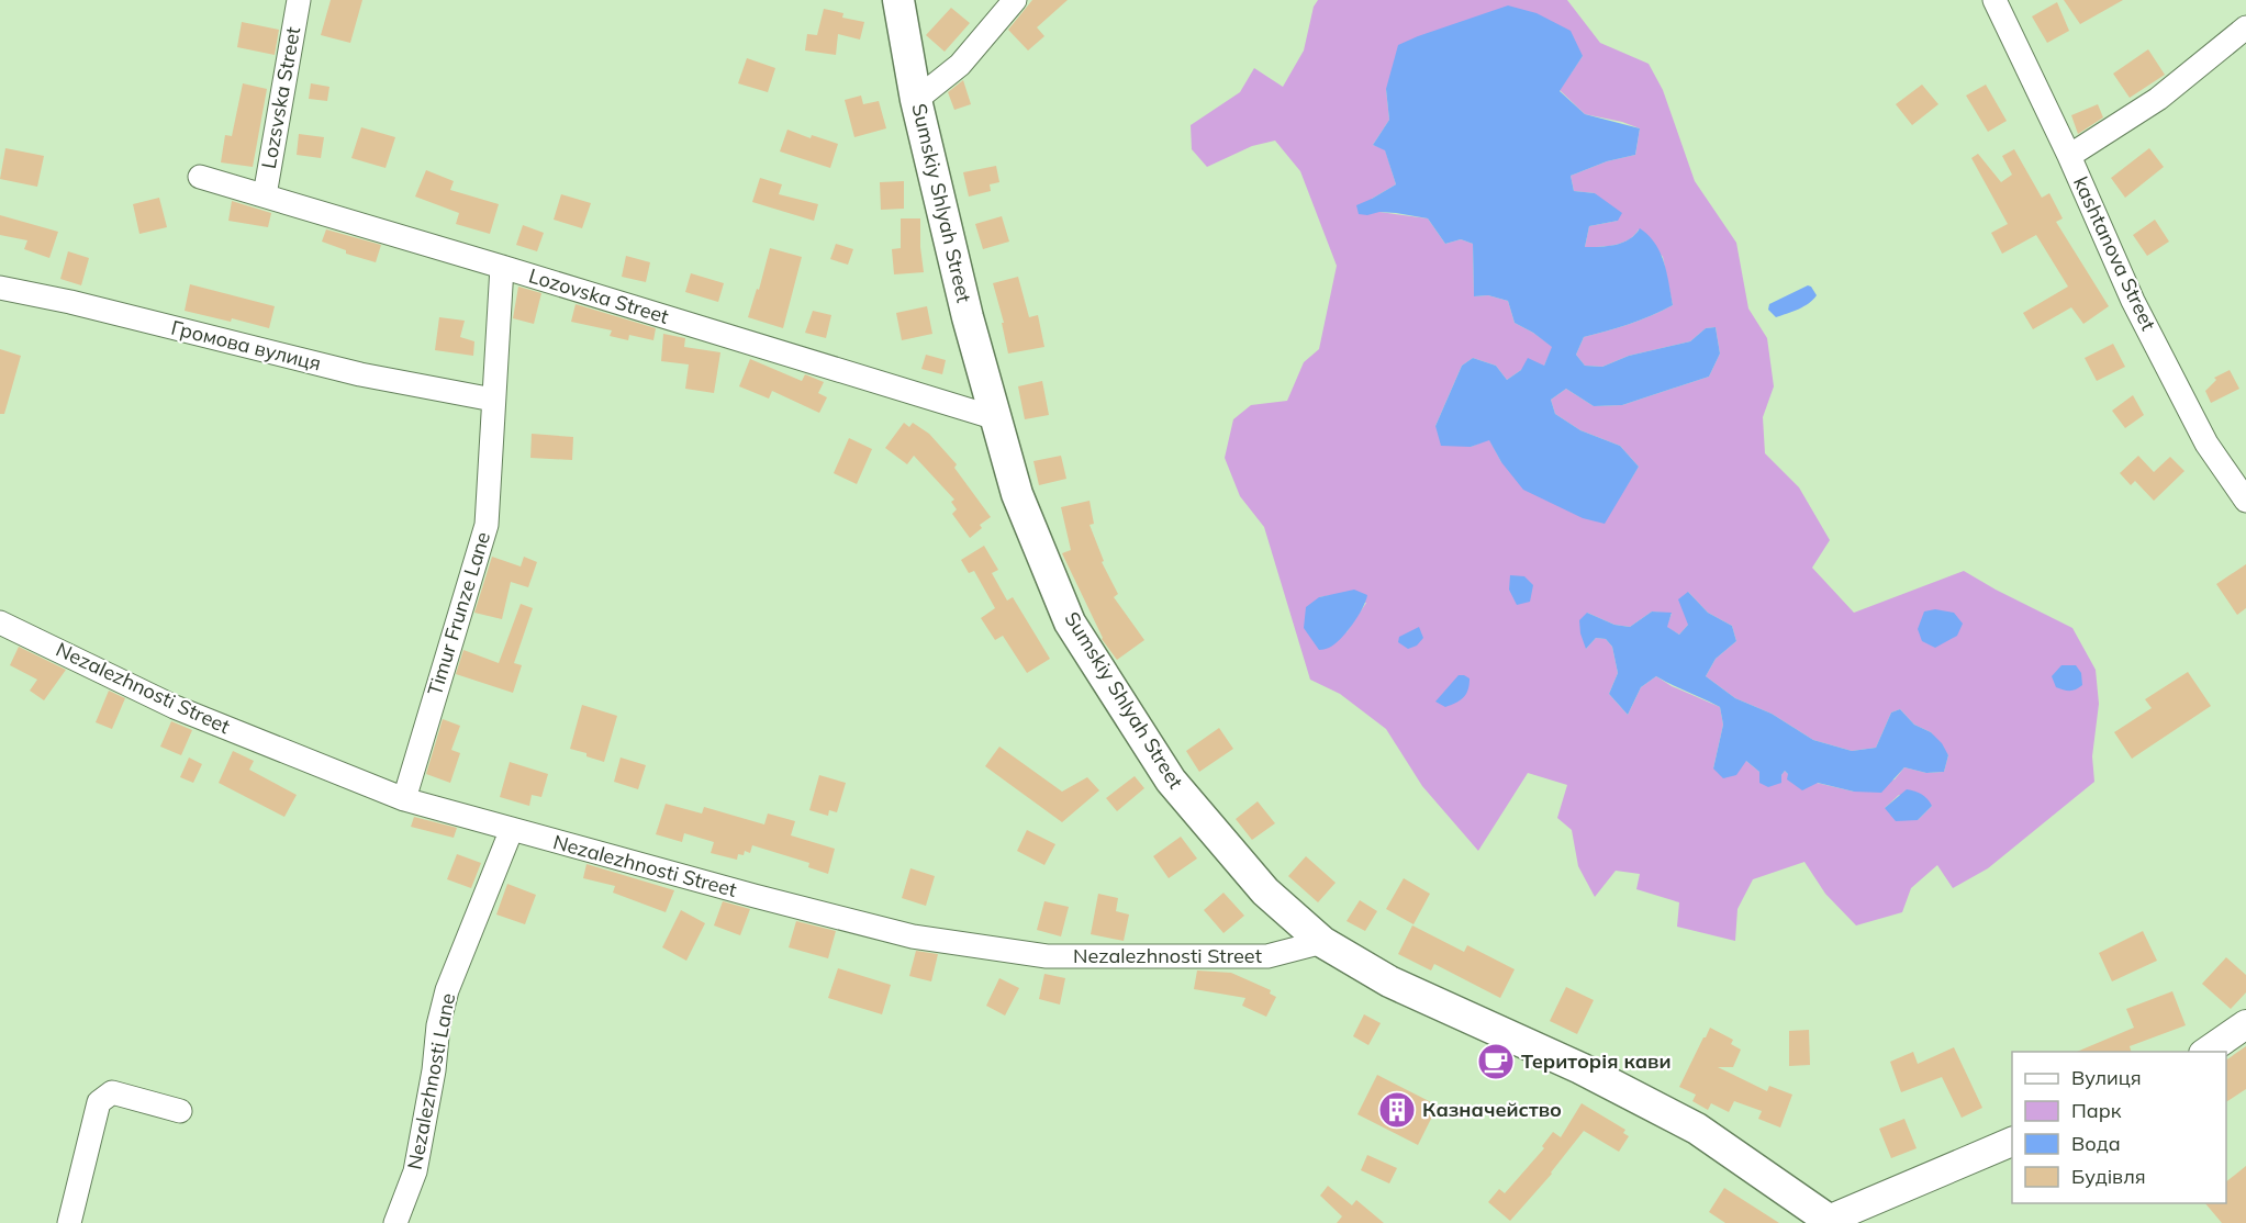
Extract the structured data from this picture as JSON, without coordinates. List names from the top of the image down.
{
  "streets": {
    "main road": ["Sumskiy Shlyah Street"],
    "street": [
      "Lozsvska Street",
      "kashtanova Street",
      "Lozovska Street",
      "Громова вулиця",
      "Timur Frunze Lane",
      "Nezalezhnosti Street",
      "Nezalezhnosti Lane"
    ]
  },
  "crossings": [
    ["Lozsvska Street", "Lozovska Street"],
    ["Sumskiy Shlyah Street", "Lozovska Street"],
    ["Sumskiy Shlyah Street", "Nezalezhnosti Street"],
    ["Lozovska Street", "Timur Frunze Lane"],
    ["Громова вулиця", "Timur Frunze Lane"],
    ["Timur Frunze Lane", "Nezalezhnosti Street"],
    ["Nezalezhnosti Street", "Nezalezhnosti Lane"]
  ],
  "places": {
    "cafe": ["Територія кави"],
    "building": ["Казначейство"]
  },
  "legend": [
    "Вулиця",
    "Парк",
    "Вода",
    "Будівля"
  ]
}
